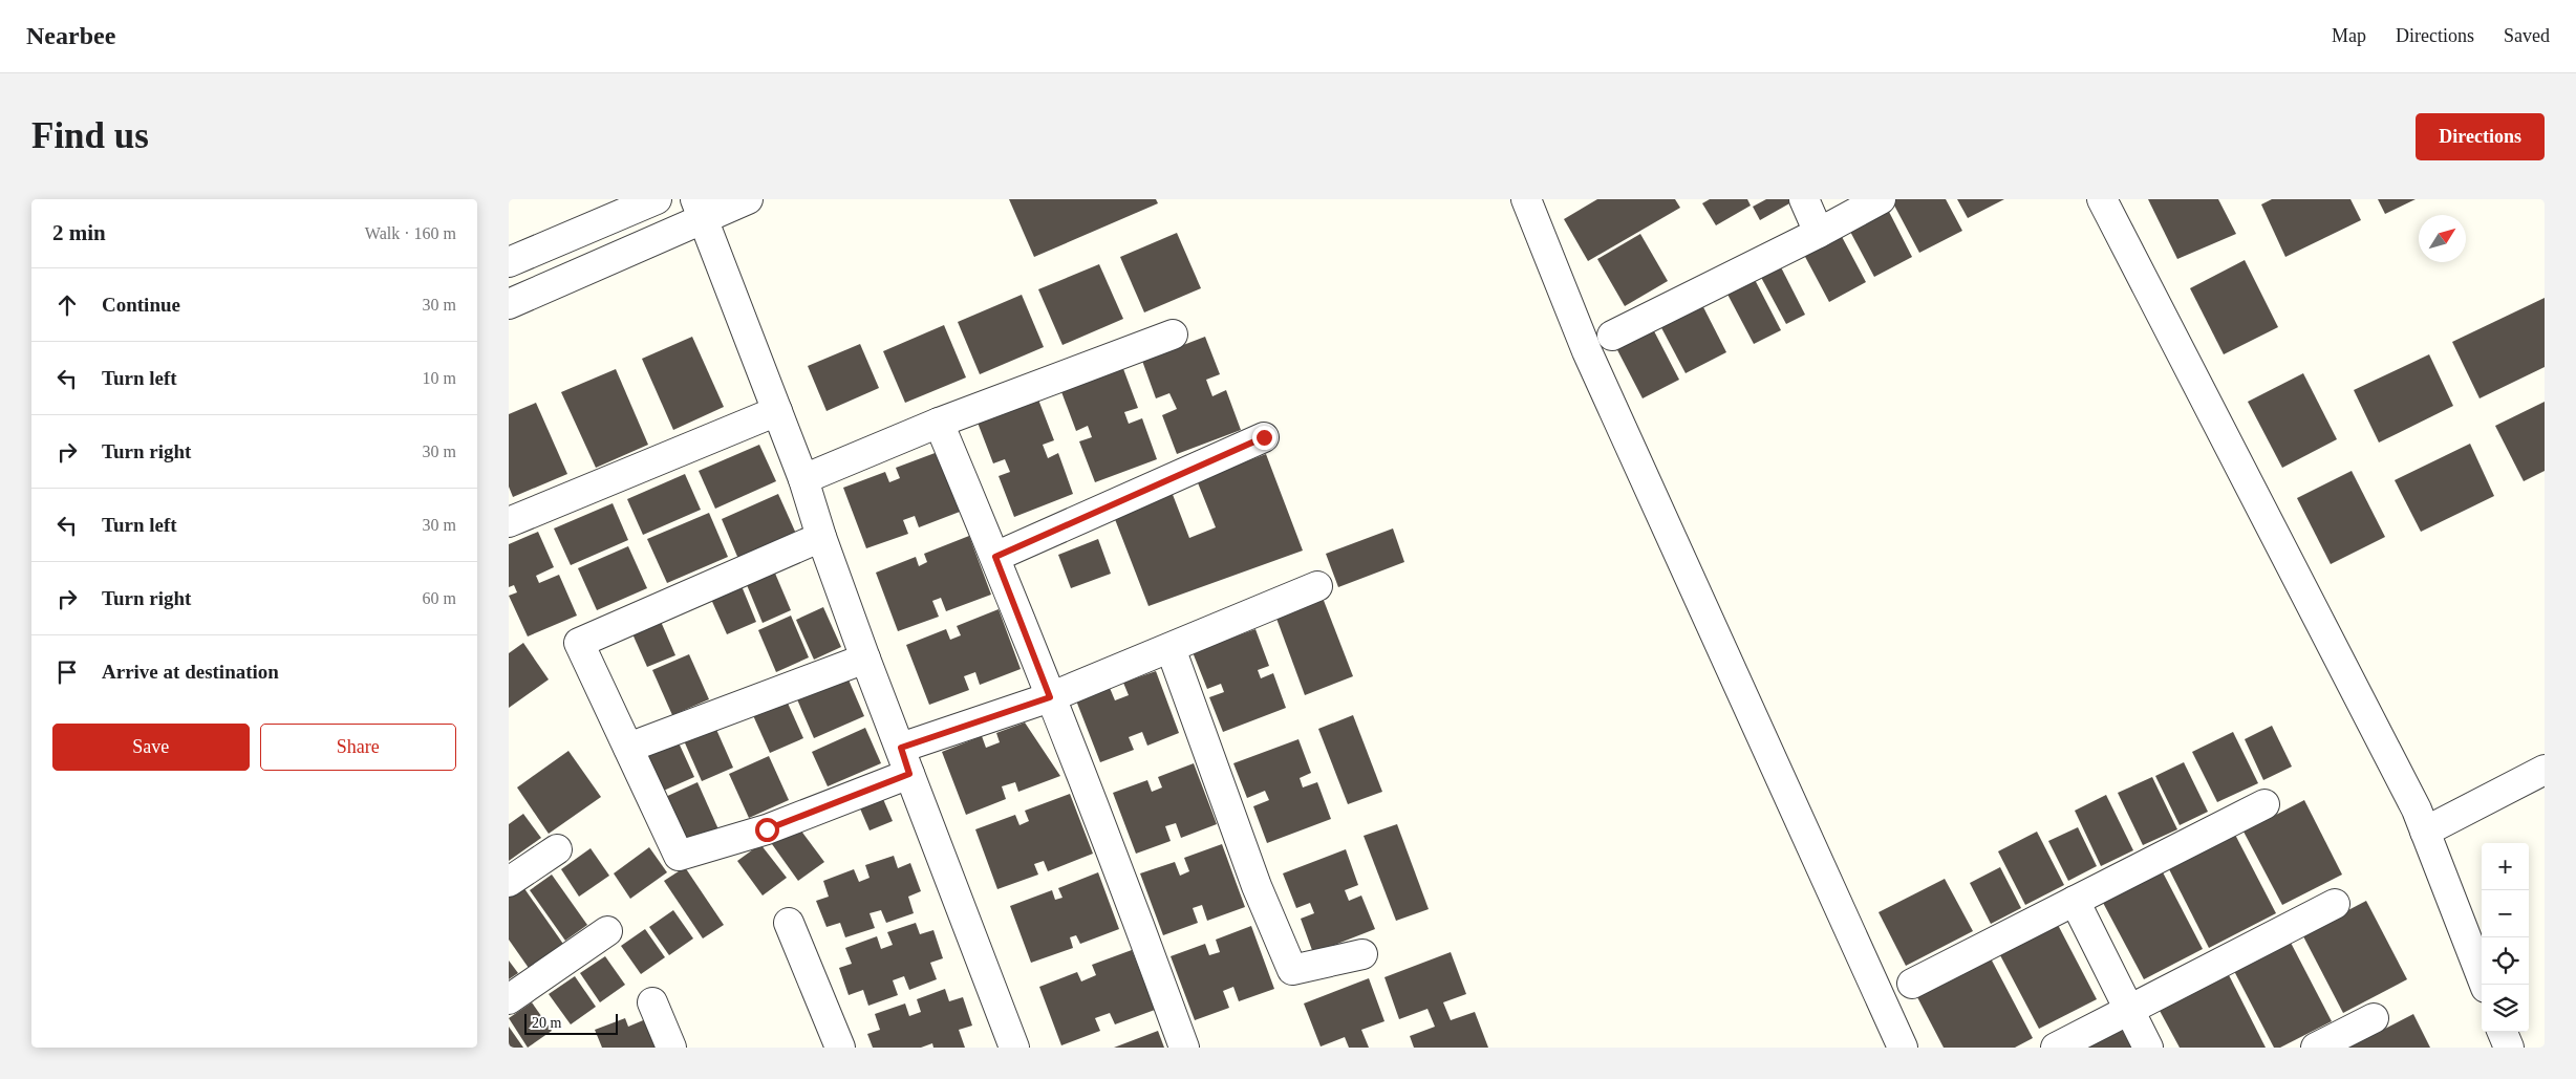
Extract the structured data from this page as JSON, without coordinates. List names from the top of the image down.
{
  "scale_bar": "20 m",
  "north": "top right",
  "page": {
    "header": "Nearbee",
    "nav": ["Map", "Directions", "Saved"],
    "buttons": [
      "Directions",
      ["Save", "Share"]
    ],
    "title": "Find us",
    "heading": ["2 min", "Walk · 160 m"],
    "list": [
      ["Continue", "30 m"],
      ["Turn left", "10 m"],
      ["Turn right", "30 m"],
      ["Turn left", "30 m"],
      ["Turn right", "60 m"],
      "Arrive at destination"
    ],
    "map_buttons": ["+", "−"],
    "scale": "20 m"
  }
}
